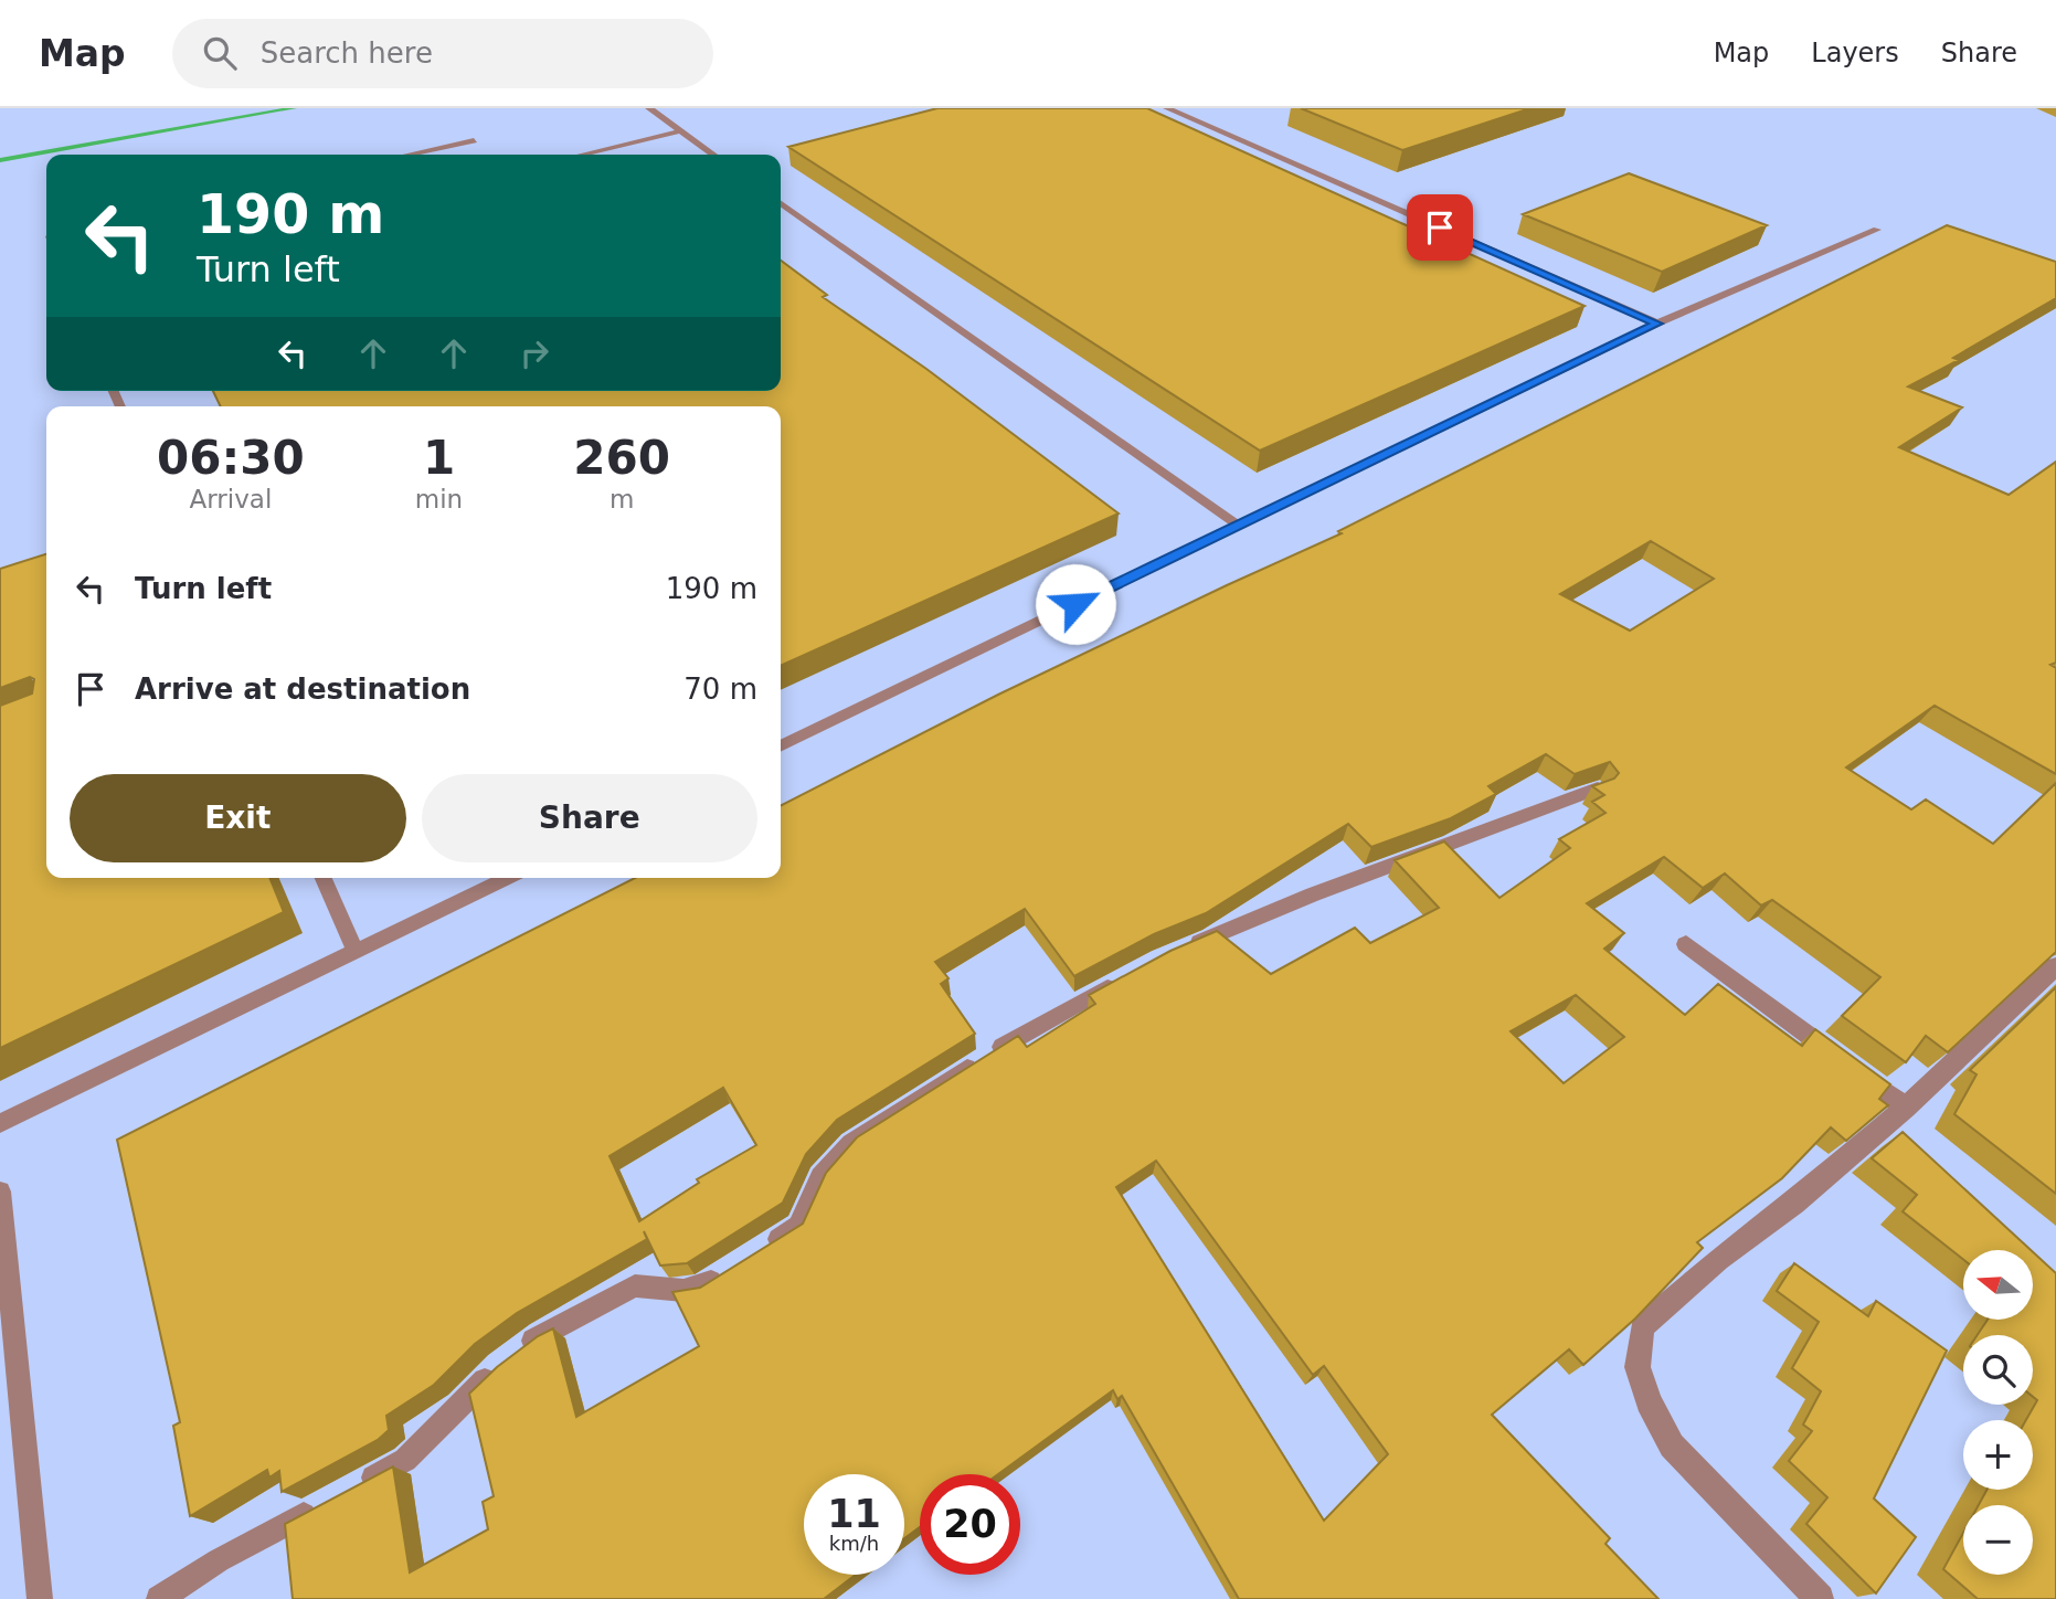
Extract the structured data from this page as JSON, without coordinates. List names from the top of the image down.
{
  "north": "left",
  "page": {
    "header": "Map",
    "search": "Search here",
    "nav": ["Map", "Layers", "Share"],
    "turn": ["190 m", "Turn left"],
    "eta": [
      "06:30",
      "Arrival",
      "1",
      "min",
      "260",
      "m"
    ],
    "list": [
      {
        "name": "Turn left",
        "value": "190 m"
      },
      {
        "name": "Arrive at destination",
        "value": "70 m"
      }
    ],
    "buttons": ["Exit", "Share"],
    "map_buttons": ["+", "−"],
    "speed": "11 km/h",
    "limit": "20"
  }
}
